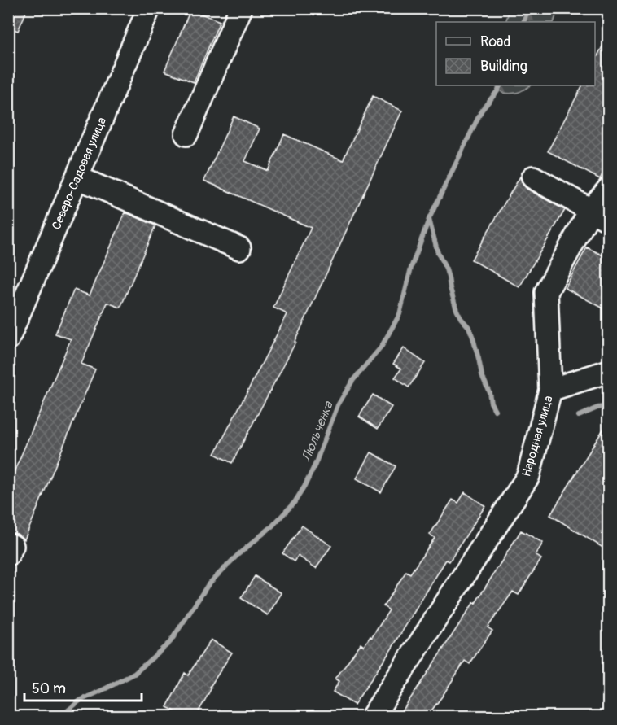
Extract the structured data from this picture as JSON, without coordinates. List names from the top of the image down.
{
  "streets": {
    "street": ["Северо-Садовая улица", "Народная улица"]
  },
  "water": ["Люльченка"],
  "legend": ["Road", "Building"],
  "scale_bar": "50 m"
}
